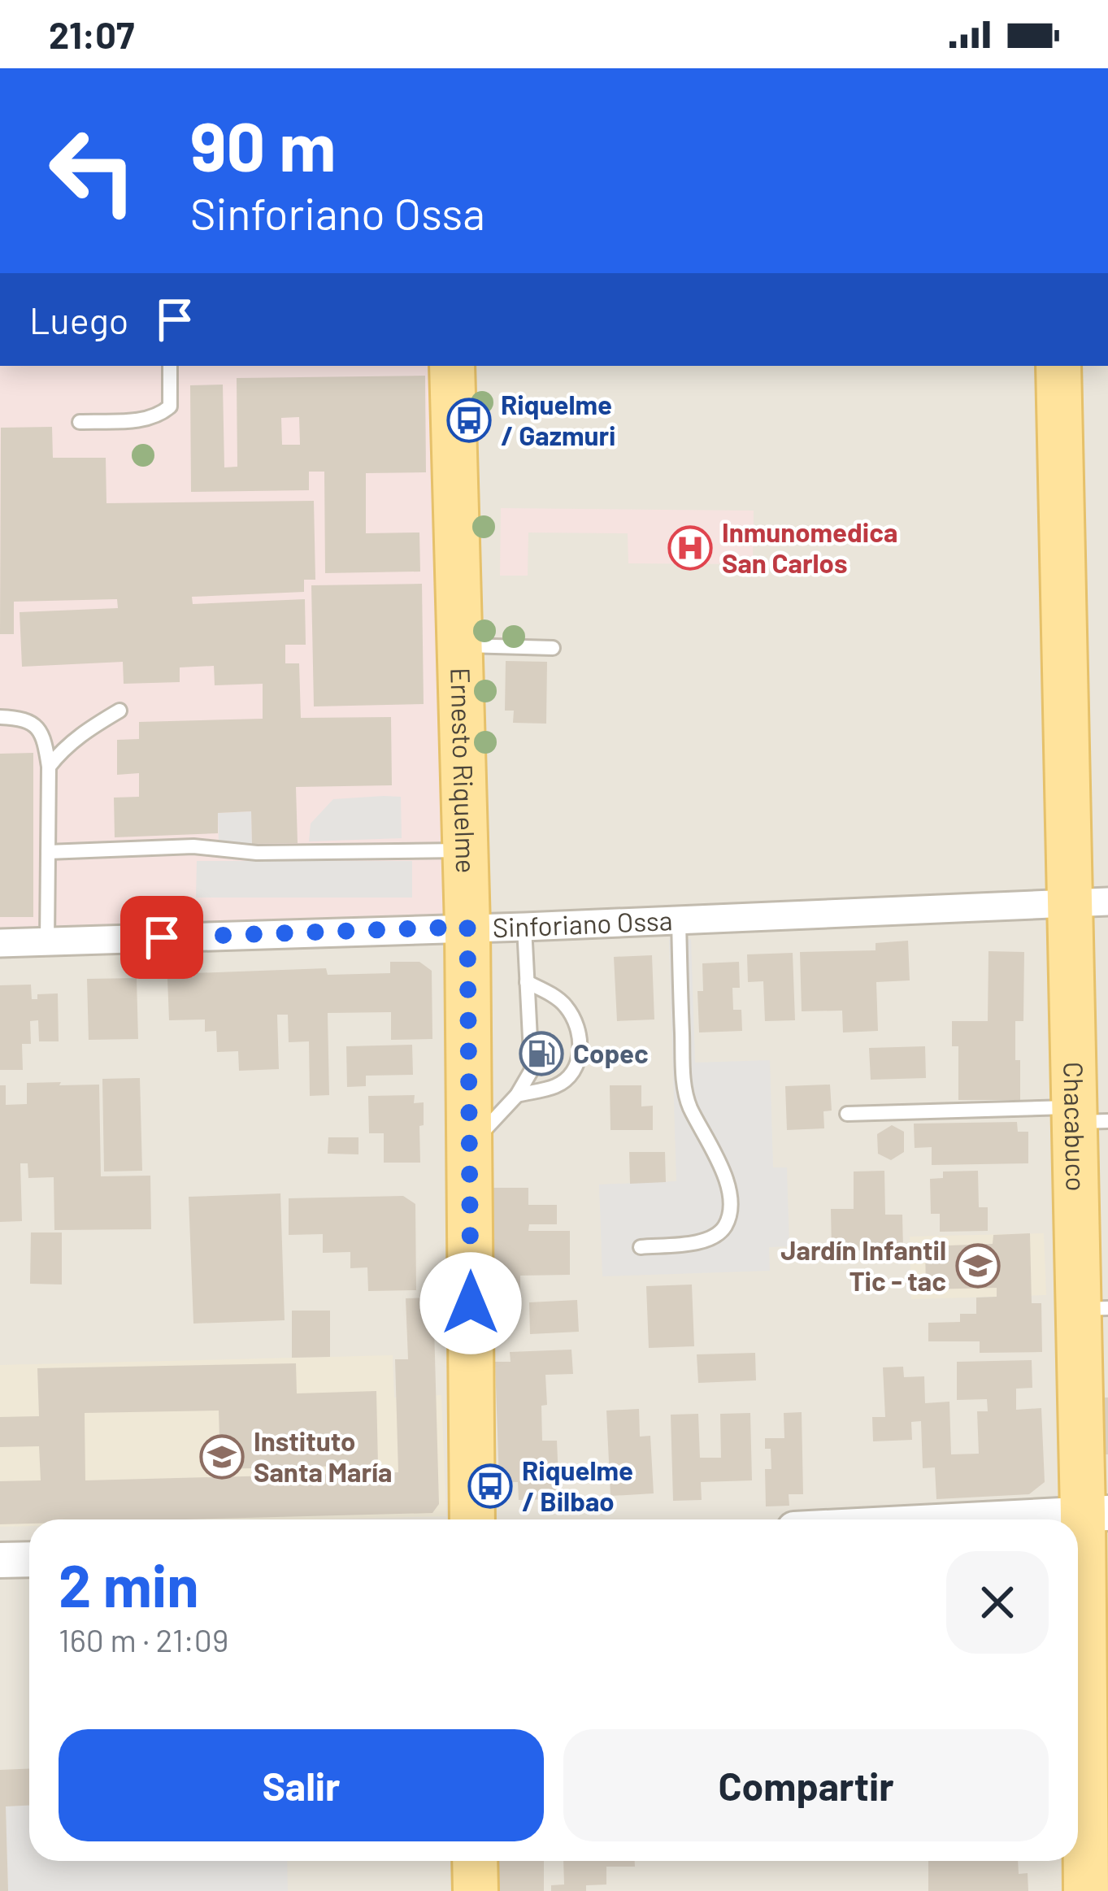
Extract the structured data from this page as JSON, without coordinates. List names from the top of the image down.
{
  "streets": {
    "main road": ["Ernesto Riquelme", "Chacabuco"],
    "street": ["Sinforiano Ossa"]
  },
  "crossings": [
    ["Ernesto Riquelme", "Sinforiano Ossa"],
    ["Sinforiano Ossa", "Chacabuco"]
  ],
  "places": {
    "bus stop": ["Riquelme / Gazmuri", "Riquelme / Bilbao"],
    "hospital": ["Inmunomedica San Carlos"],
    "fuel station": ["Copec"],
    "school or university": ["Jardín Infantil Tic - tac", "Instituto Santa María"]
  },
  "page": {
    "status": "21:07",
    "turn": ["90 m", "Sinforiano Ossa"],
    "then": "Luego",
    "heading": ["2 min", "160 m · 21:09"],
    "buttons": ["Salir", "Compartir"]
  }
}
